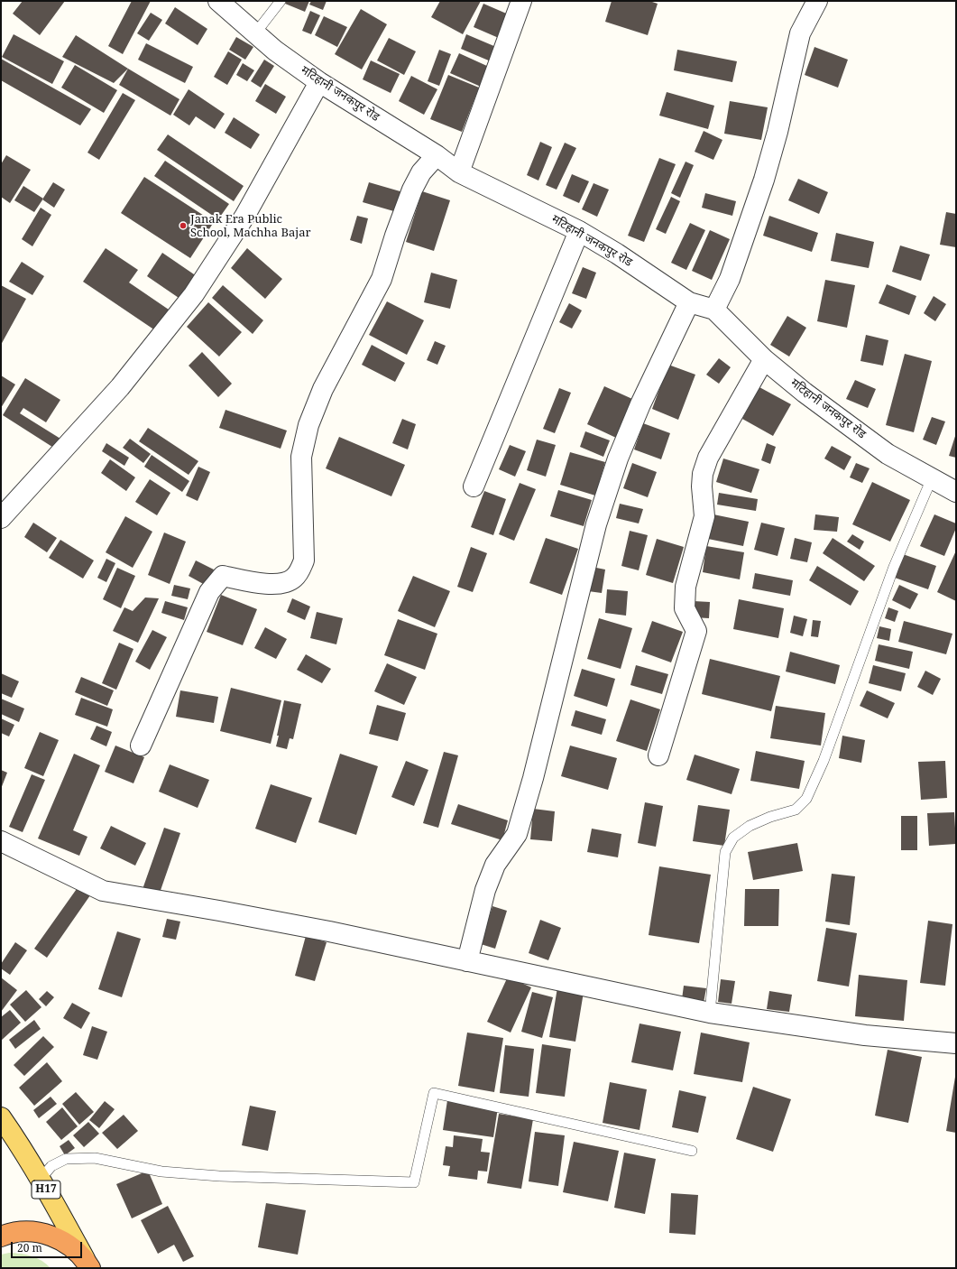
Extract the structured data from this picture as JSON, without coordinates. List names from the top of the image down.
{
  "streets": {
    "main road": ["H17"],
    "street": ["मटिहानी जनकपुर रोड"]
  },
  "places": ["Janak Era Public School, Machha Bajar"],
  "scale_bar": "20 m"
}
